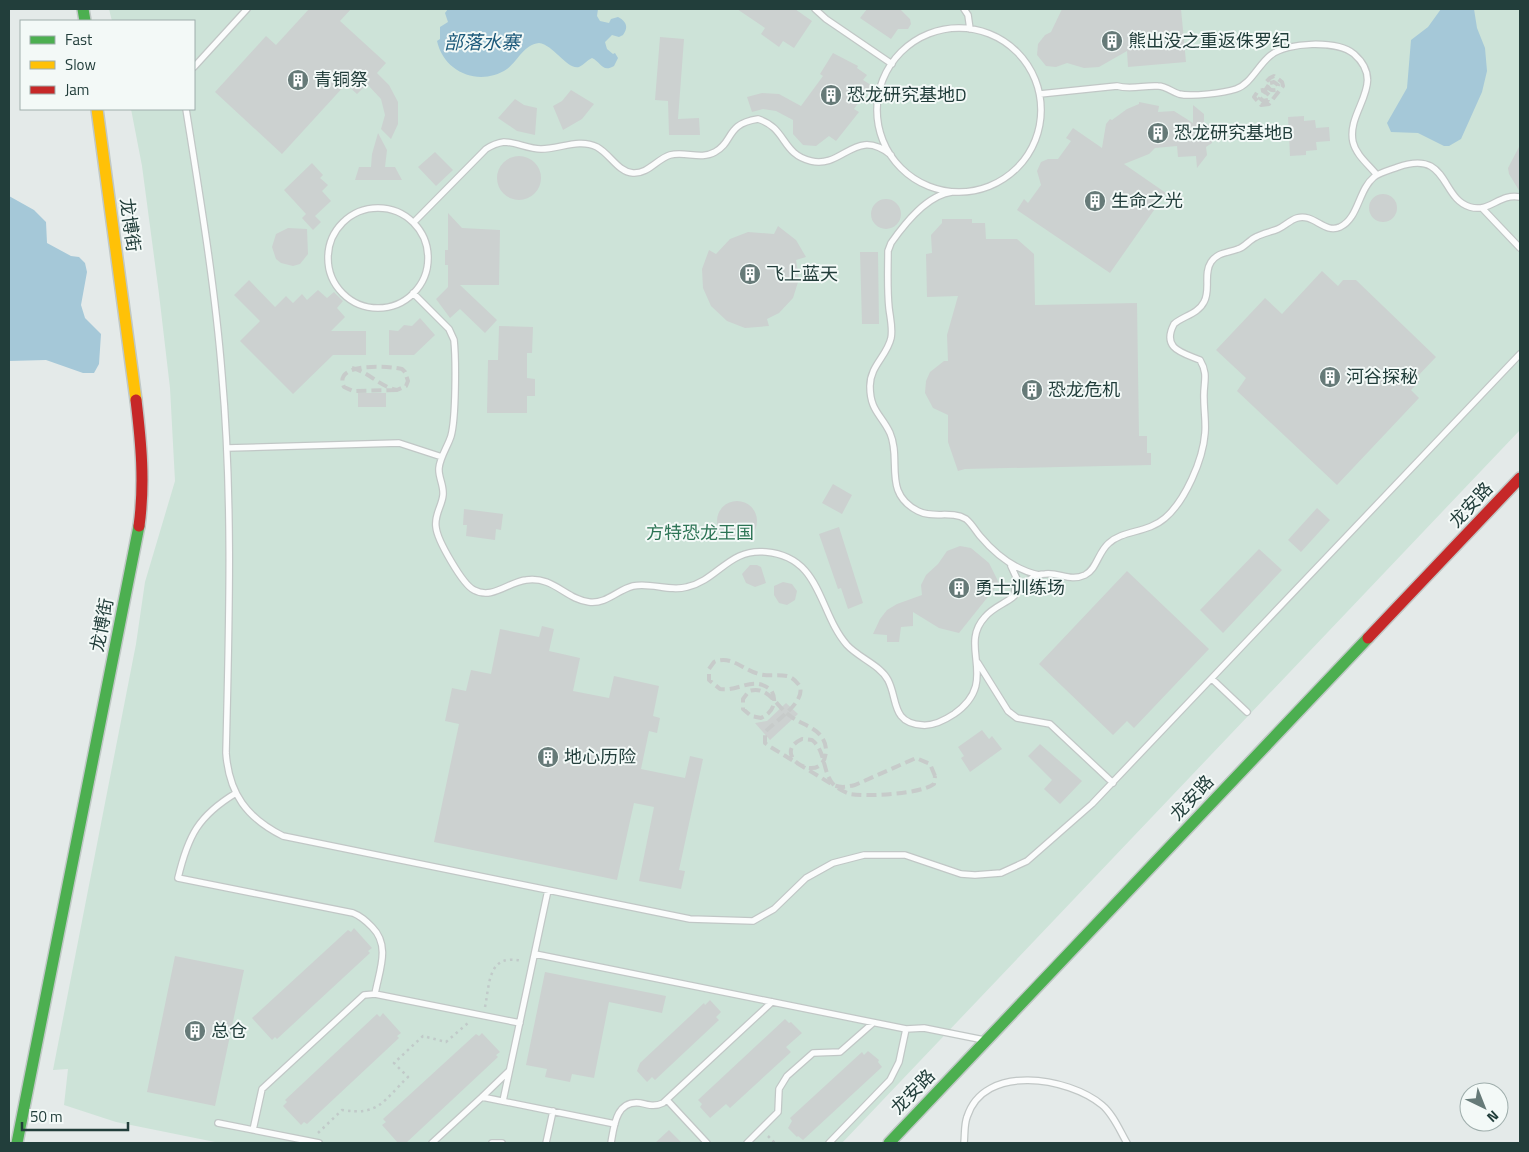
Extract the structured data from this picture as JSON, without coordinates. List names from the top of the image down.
{
  "streets": {
    "main road": ["龙博街", "龙安路"]
  },
  "water": ["部落水寨"],
  "parks": ["方特恐龙王国"],
  "places": {
    "building": [
      "熊出没之重返侏罗纪",
      "青铜祭",
      "恐龙研究基地D",
      "恐龙研究基地B",
      "生命之光",
      "飞上蓝天",
      "河谷探秘",
      "恐龙危机",
      "勇士训练场",
      "地心历险",
      "总仓"
    ]
  },
  "legend": ["Fast", "Slow", "Jam"],
  "scale_bar": "50 m",
  "north": "bottom right"
}
